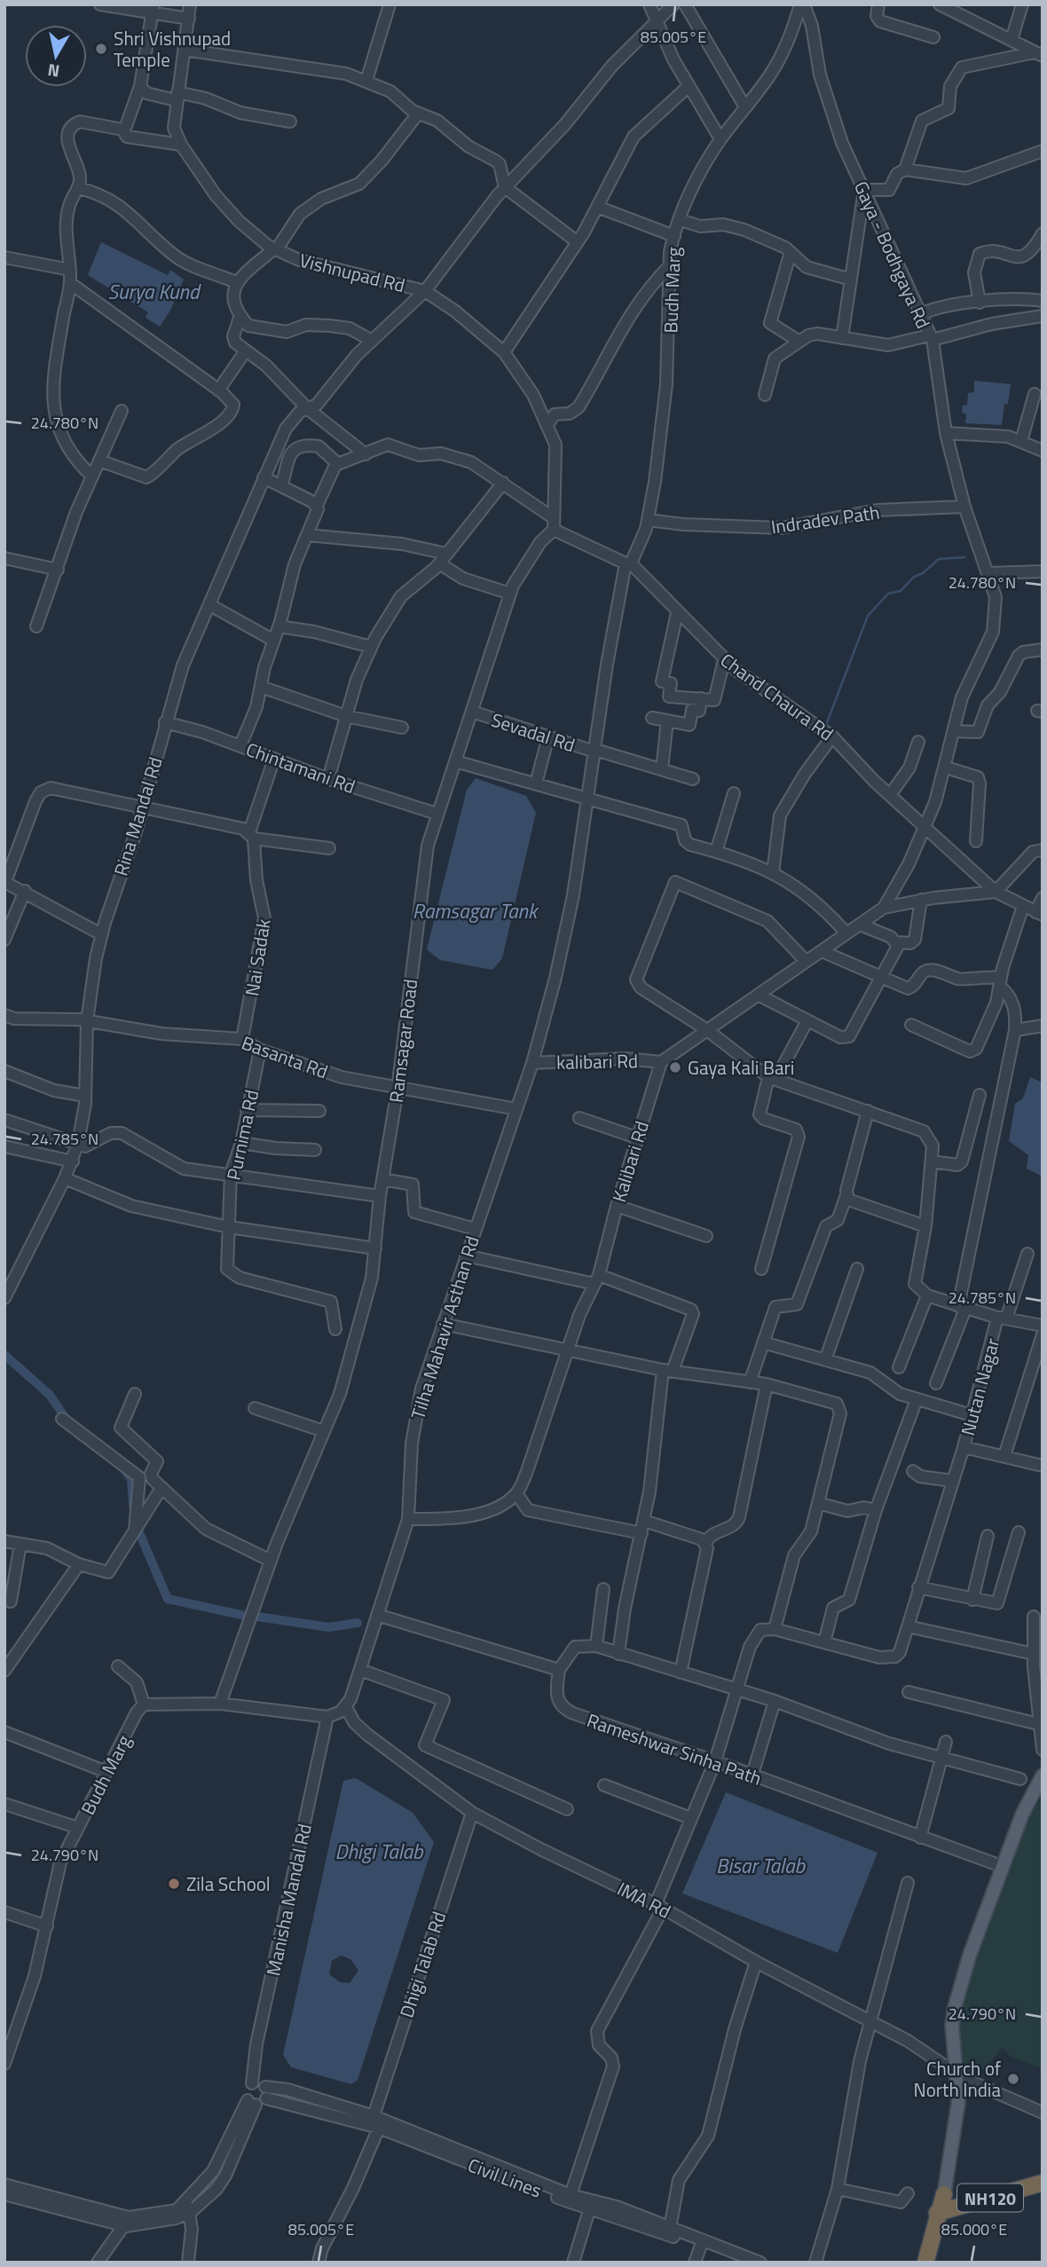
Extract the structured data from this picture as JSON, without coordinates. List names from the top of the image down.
{
  "streets": {
    "highway": ["NH120"],
    "street": [
      "Gaya - Bodhgaya Rd",
      "Vishnupad Rd",
      "Budh Marg",
      "Indradev Path",
      "Chand Chaura Rd",
      "Sevadal Rd",
      "Chintamani Rd",
      "Rina Mandal Rd",
      "Nai Sadak",
      "Ramsagar Road",
      "Basanta Rd",
      "kalibari Rd",
      "Purnima Rd",
      "Kalibari Rd",
      "Tilha Mahavir Asthan Rd",
      "Nutan Nagar",
      "Rameshwar Sinha Path",
      "Manisha Mandal Rd",
      "IMA Rd",
      "Dhigi Talab Rd",
      "Civil Lines"
    ]
  },
  "crossings": [
    ["Gaya - Bodhgaya Rd", "Budh Marg"],
    ["Gaya - Bodhgaya Rd", "Indradev Path"],
    ["Gaya - Bodhgaya Rd", "Chand Chaura Rd"],
    ["Gaya - Bodhgaya Rd", "Kalibari Rd"],
    ["Vishnupad Rd", "Rina Mandal Rd"],
    ["Vishnupad Rd", "Ramsagar Road"],
    ["Budh Marg", "Indradev Path"],
    ["Budh Marg", "Chand Chaura Rd"],
    ["Budh Marg", "Sevadal Rd"],
    ["Budh Marg", "Tilha Mahavir Asthan Rd"],
    ["Chand Chaura Rd", "Kalibari Rd"],
    ["Sevadal Rd", "Ramsagar Road"],
    ["Chintamani Rd", "Rina Mandal Rd"],
    ["Chintamani Rd", "Nai Sadak"],
    ["Chintamani Rd", "Ramsagar Road"],
    ["Rina Mandal Rd", "Basanta Rd"],
    ["Nai Sadak", "Basanta Rd"],
    ["Ramsagar Road", "Basanta Rd"],
    ["Basanta Rd", "Purnima Rd"],
    ["Basanta Rd", "Tilha Mahavir Asthan Rd"],
    ["kalibari Rd", "Kalibari Rd"],
    ["kalibari Rd", "Tilha Mahavir Asthan Rd"],
    ["Tilha Mahavir Asthan Rd", "IMA Rd"],
    ["IMA Rd", "Dhigi Talab Rd"]
  ],
  "water": [
    "Surya Kund",
    "Ramsagar Tank",
    "Dhigi Talab",
    "Bisar Talab"
  ],
  "places": [
    "Shri Vishnupad Temple",
    "Gaya Kali Bari",
    "Zila School",
    "Church of North India"
  ],
  "north": "bottom",
  "coordinates": [
    "85.005°E",
    "24.780°N",
    "24.785°N",
    "24.790°N",
    "85.000°E"
  ]
}
